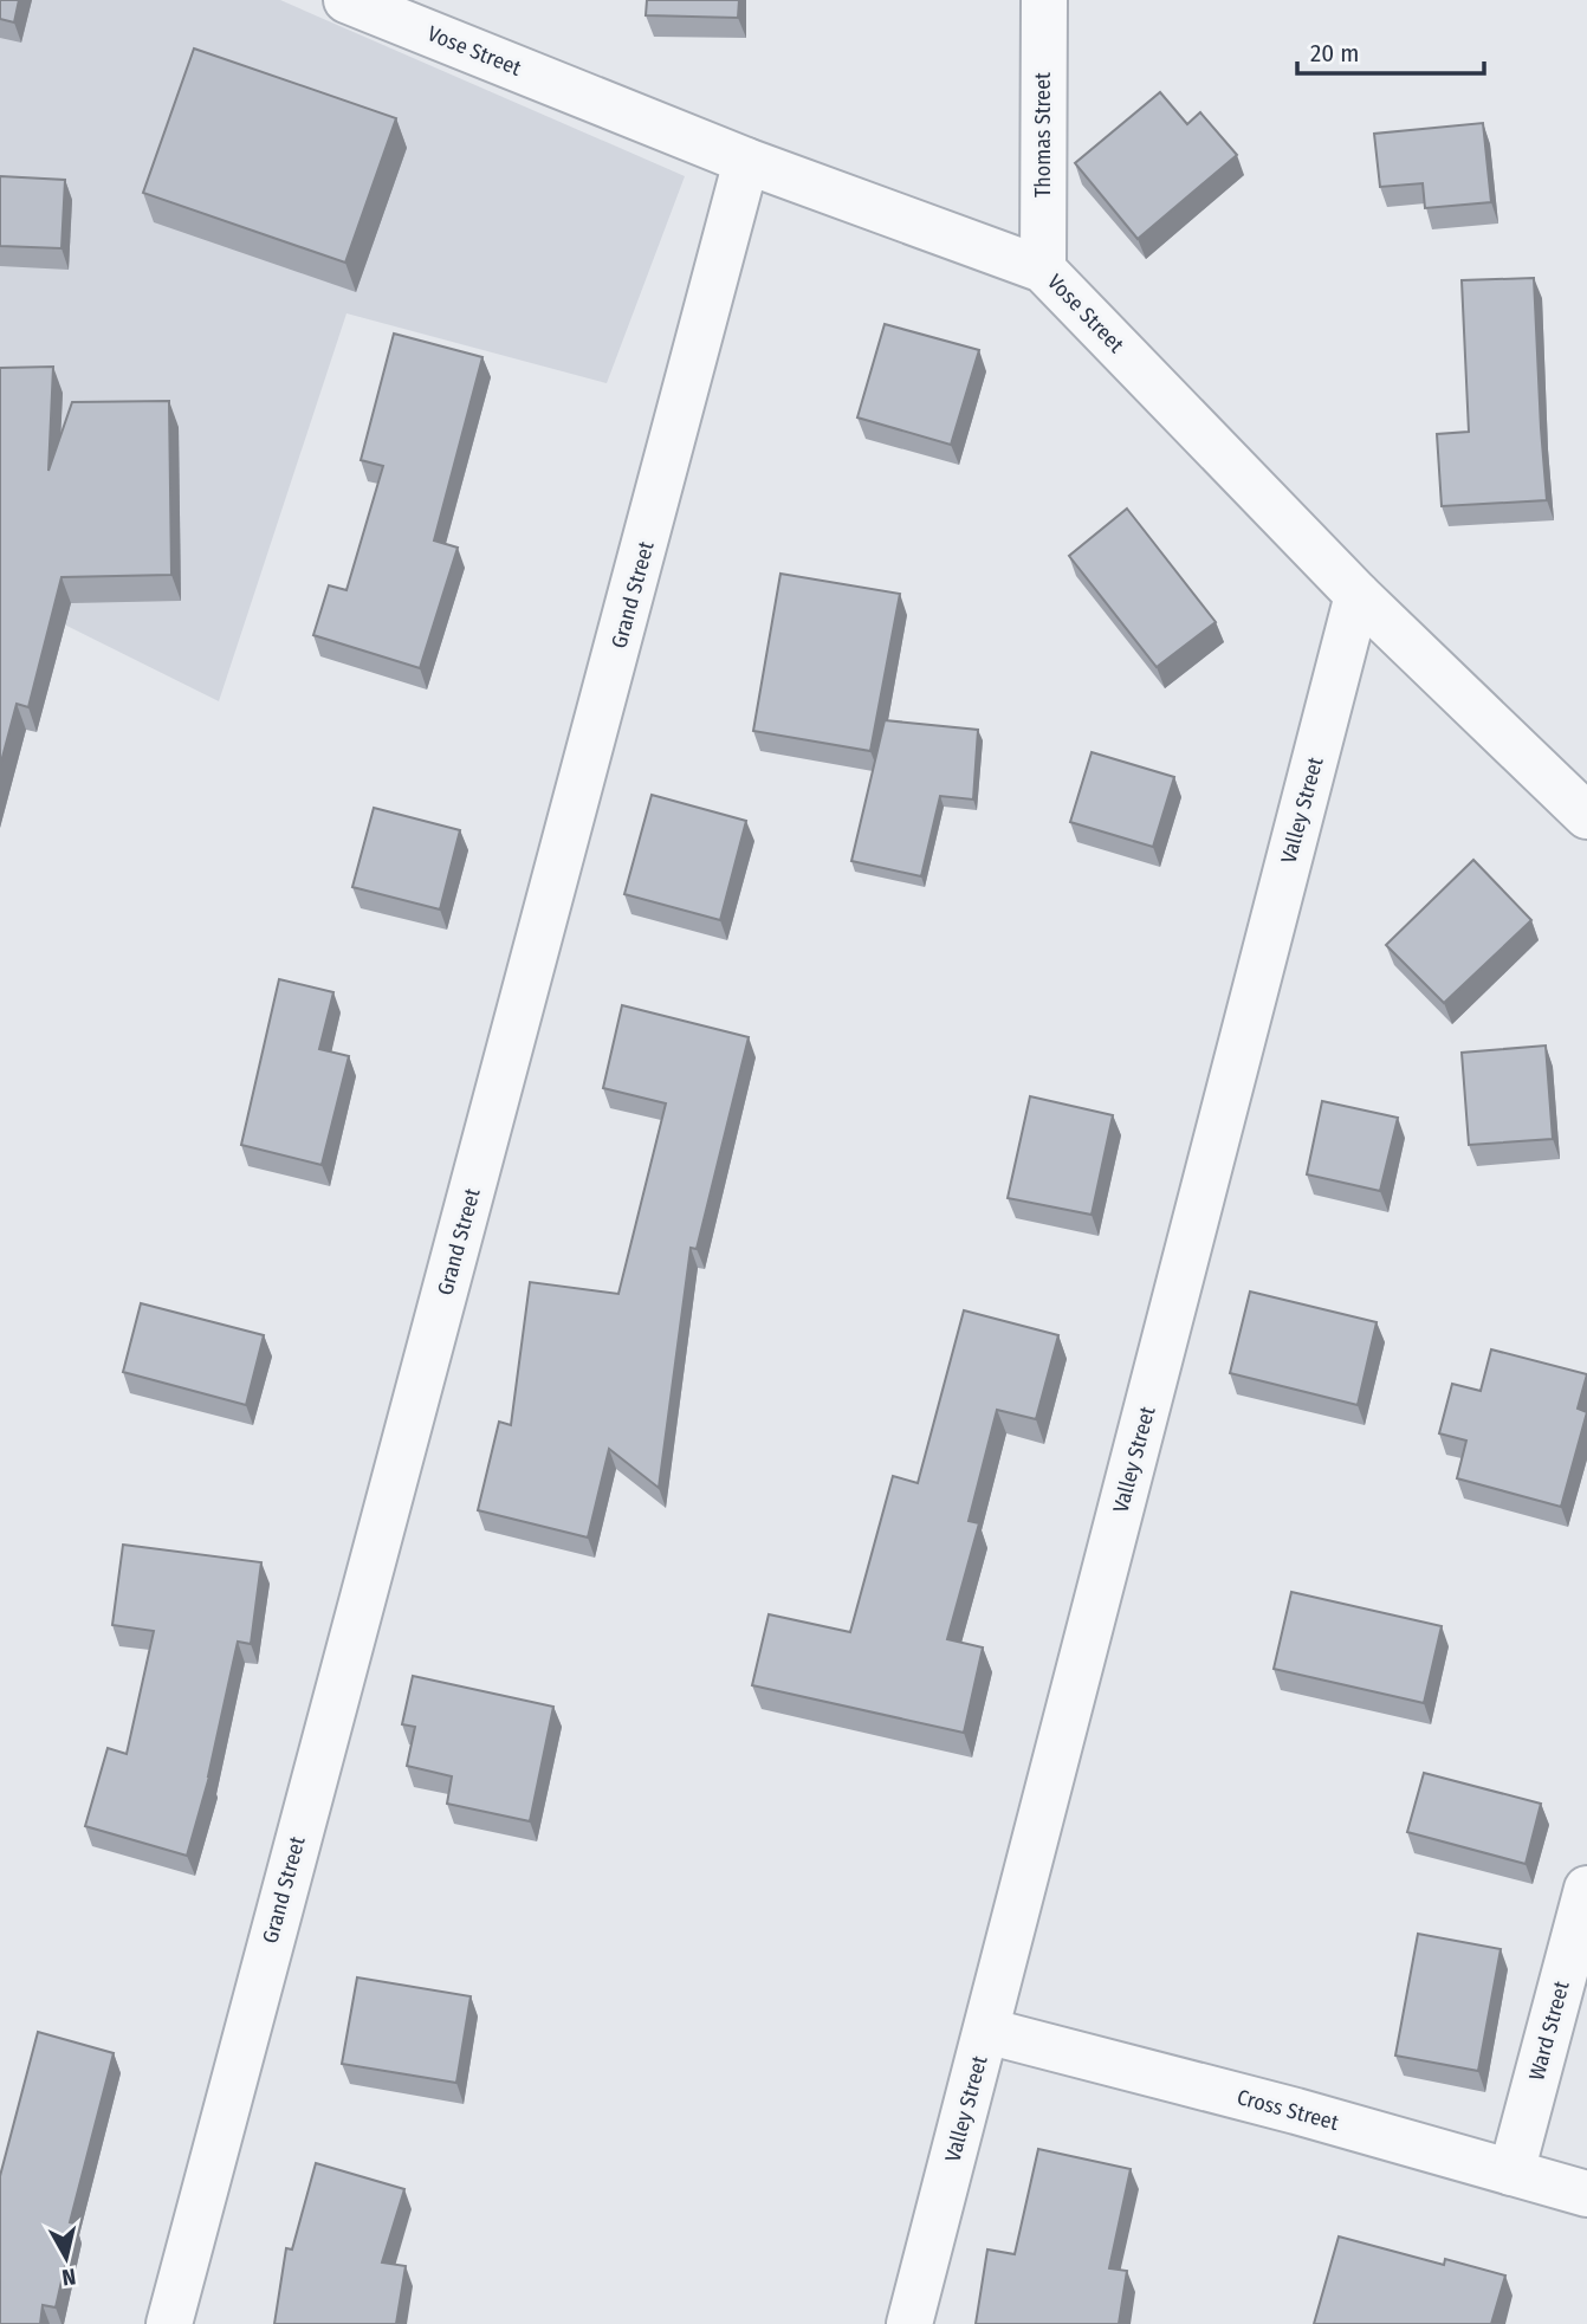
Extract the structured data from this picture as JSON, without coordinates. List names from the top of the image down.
{
  "streets": {
    "street": [
      "Vose Street",
      "Thomas Street",
      "Grand Street",
      "Valley Street",
      "Ward Street",
      "Cross Street"
    ]
  },
  "crossings": [
    ["Vose Street", "Thomas Street"],
    ["Vose Street", "Grand Street"],
    ["Vose Street", "Valley Street"],
    ["Valley Street", "Cross Street"],
    ["Ward Street", "Cross Street"]
  ],
  "scale_bar": "20 m",
  "north": "bottom"
}
